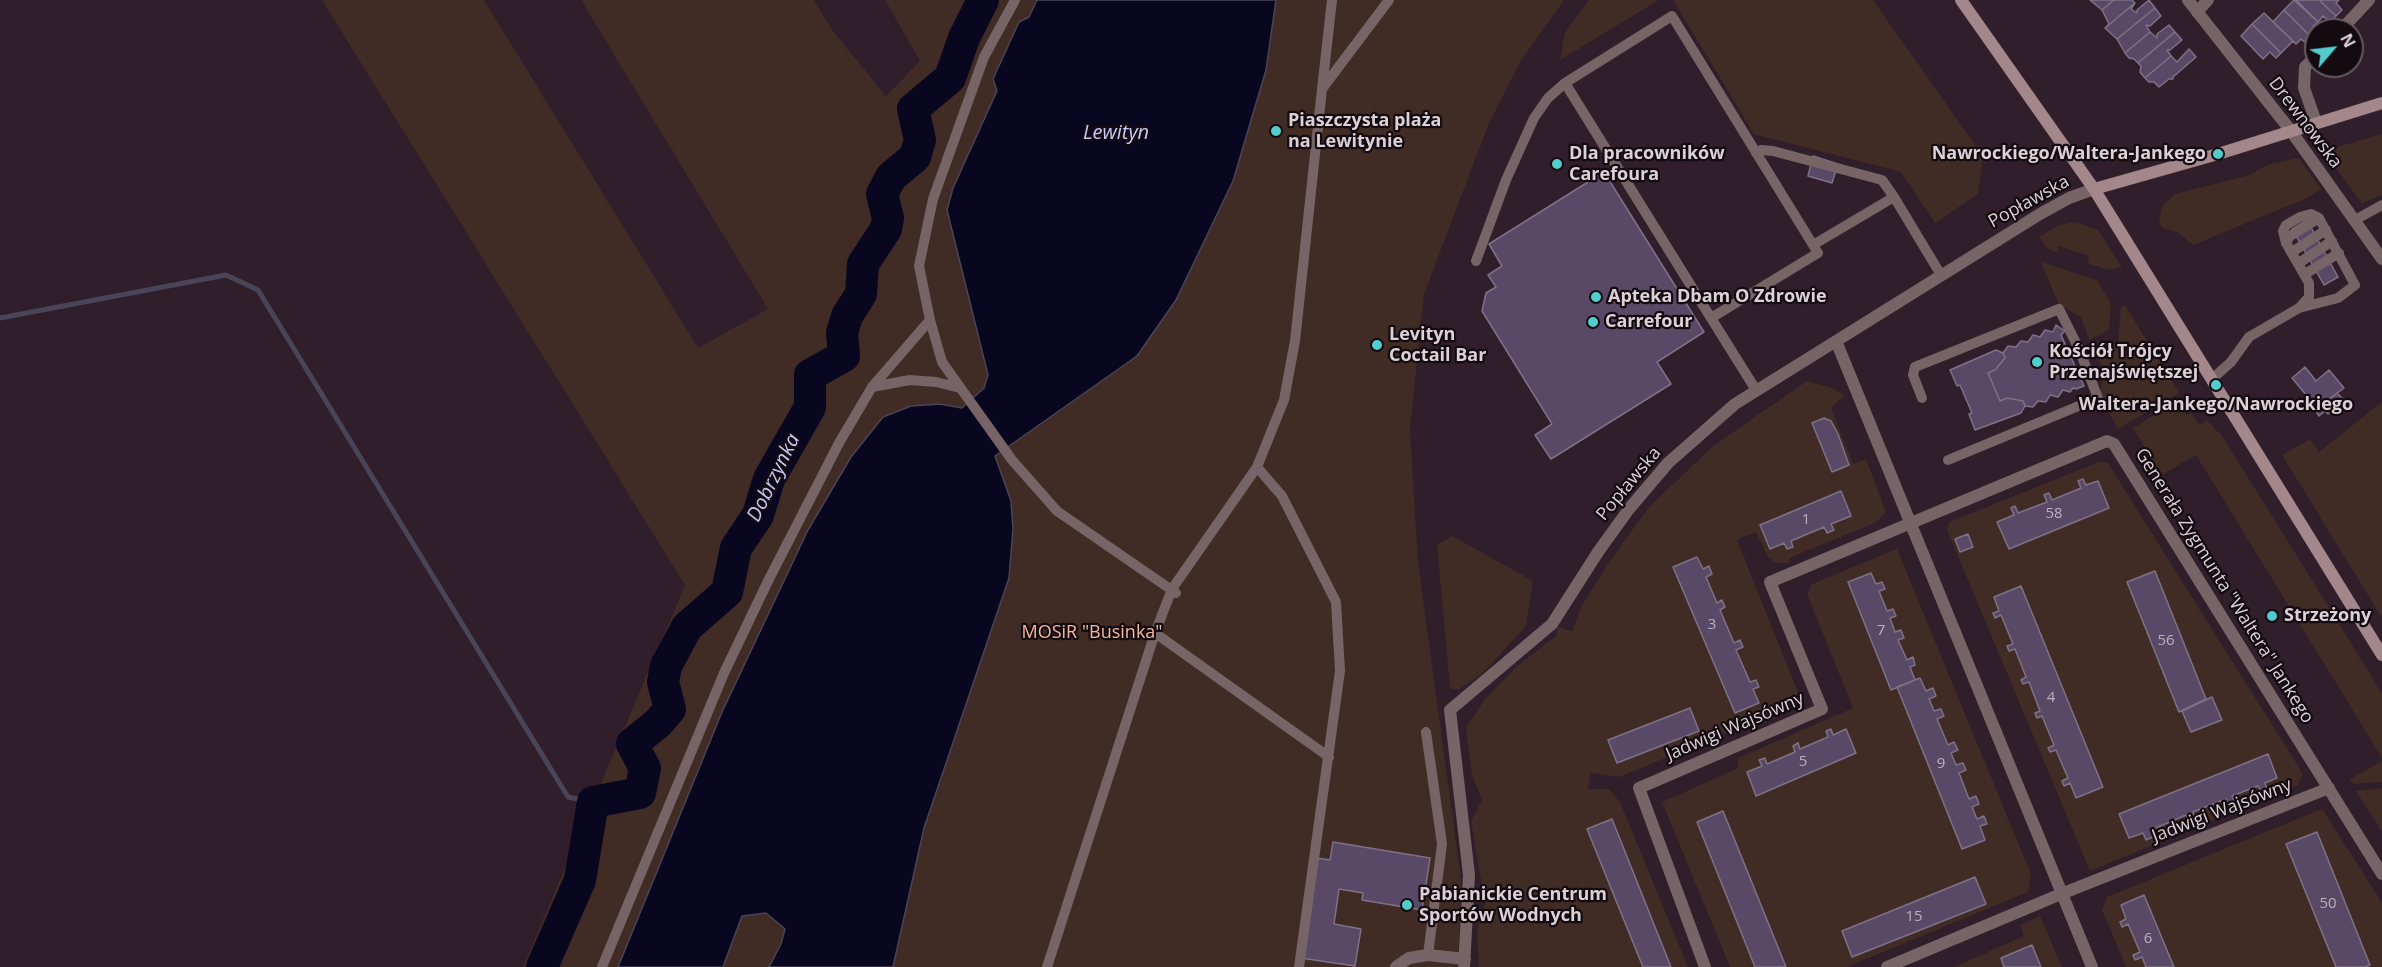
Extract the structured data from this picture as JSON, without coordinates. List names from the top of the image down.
{
  "streets": {
    "street": [
      "Drewnowska",
      "Popławska",
      "Generała Zygmunta \"Waltera\" Jankego",
      "Jadwigi Wajsówny"
    ]
  },
  "crossings": [
    ["Generała Zygmunta \"Waltera\" Jankego", "Jadwigi Wajsówny"]
  ],
  "water": ["Lewityn", "Dobrzynka"],
  "parks": ["MOSiR \"Businka\""],
  "places": [
    "Piaszczysta plaża na Lewitynie",
    "Nawrockiego/Waltera-Jankego",
    "Dla pracowników Carefoura",
    "Apteka Dbam O Zdrowie",
    "Carrefour",
    "Levityn Coctail Bar",
    "Kościół Trójcy Przenajświętszej",
    "Waltera-Jankego/Nawrockiego",
    "Strzeżony",
    "Pabianickie Centrum Sportów Wodnych"
  ],
  "house_numbers": [
    "58",
    "1",
    "3",
    "7",
    "56",
    "4",
    "5",
    "9",
    "50",
    "15",
    "6"
  ],
  "north": "top right"
}
